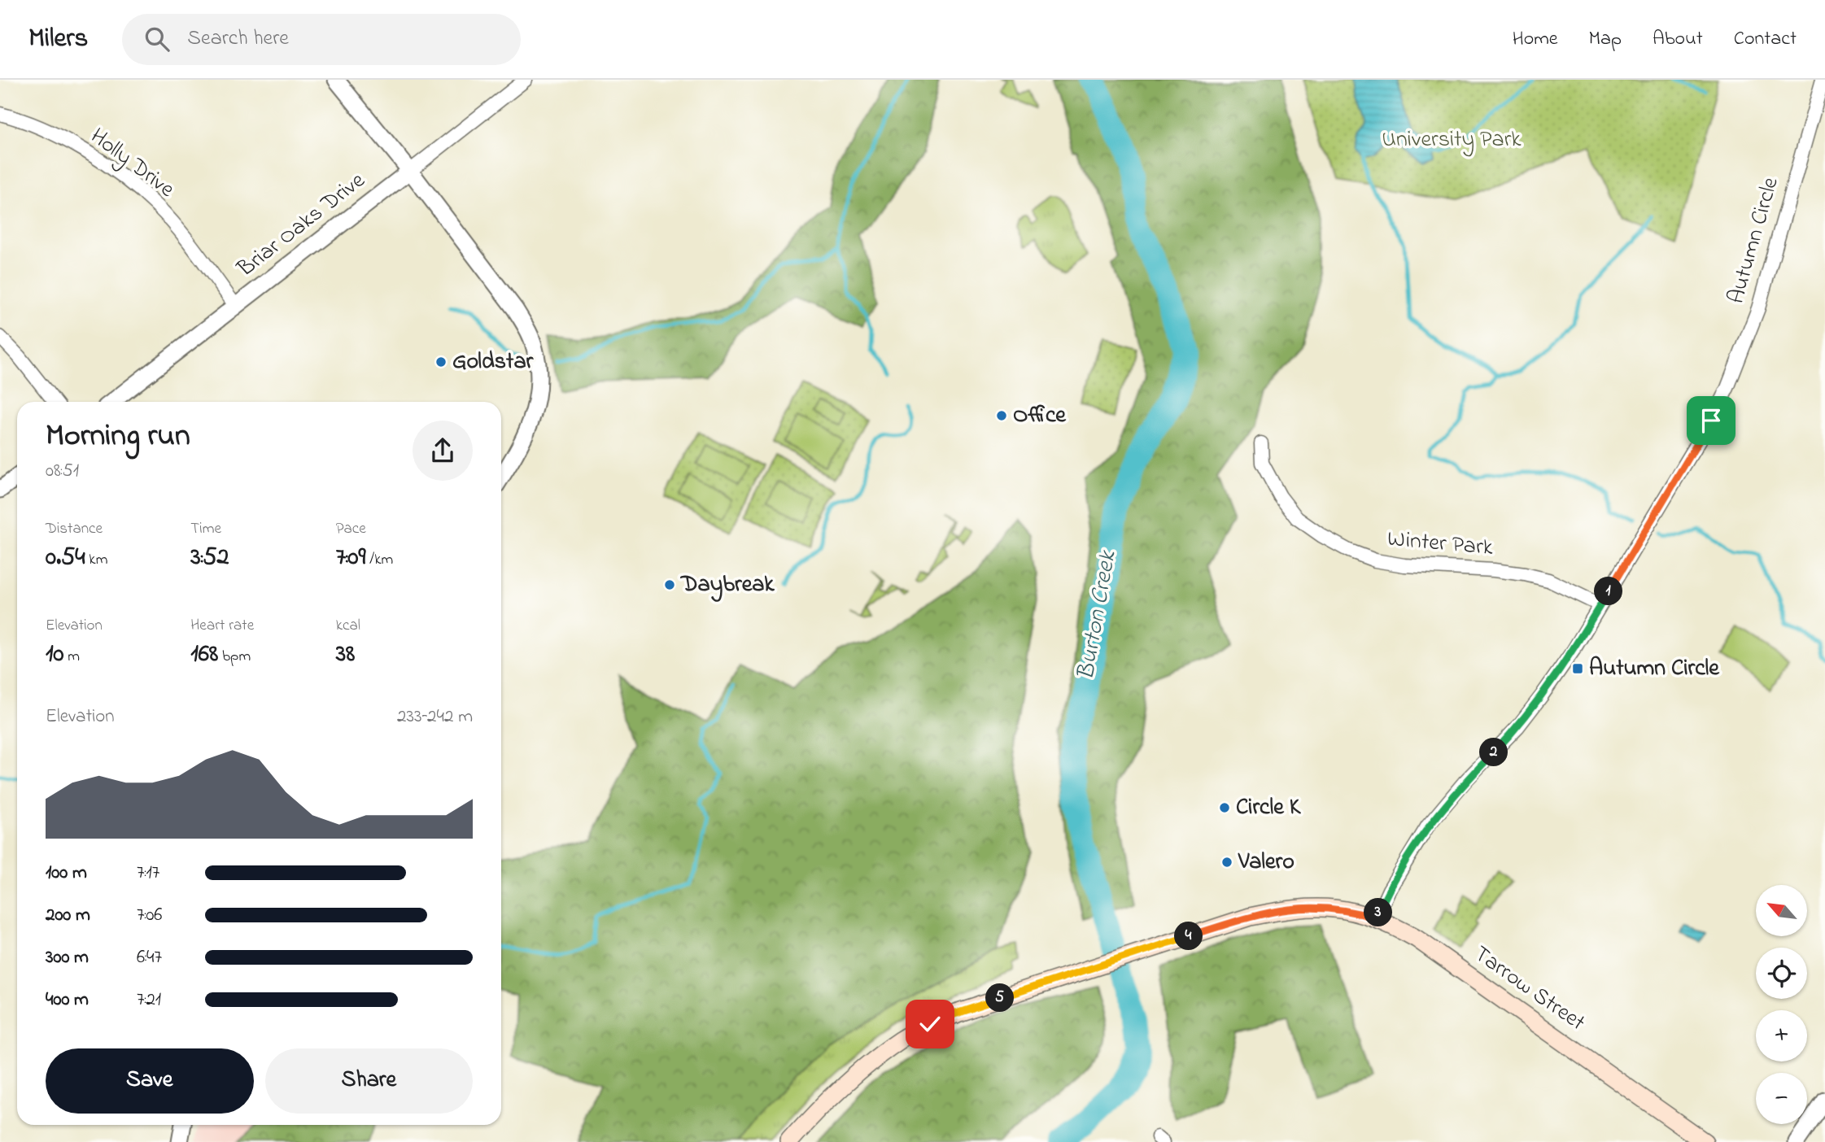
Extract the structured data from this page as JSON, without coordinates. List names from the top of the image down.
{
  "streets": {
    "main road": ["Tarrow Street"],
    "street": [
      "Holly Drive",
      "Briar Oaks Drive",
      "Autumn Circle",
      "Winter Park"
    ]
  },
  "crossings": [
    ["Holly Drive", "Briar Oaks Drive"],
    ["Autumn Circle", "Winter Park"],
    ["Autumn Circle", "Tarrow Street"]
  ],
  "water": ["Burton Creek"],
  "parks": ["University Park"],
  "places": {
    "other": [
      "Goldstar",
      "Office",
      "Daybreak",
      "Circle K",
      "Valero"
    ],
    "transit": ["Autumn Circle"]
  },
  "north": "top left",
  "page": {
    "header": "Milers",
    "search": "Search here",
    "nav": [
      "Home",
      "Map",
      "About",
      "Contact"
    ],
    "heading": ["Morning run", "08:51"],
    "stats": [
      ["Distance", "0.54 km"],
      ["Time", "3:52"],
      ["Pace", "7:09 /km"],
      ["Elevation", "10 m"],
      ["Heart rate", "168 bpm"],
      ["kcal", "38"]
    ],
    "pins": [
      "1",
      "2",
      "3",
      "4",
      "5"
    ],
    "chart": ["Elevation", "233–242 m"],
    "list": [
      {
        "name": "100 m",
        "note": "7:17"
      },
      {
        "name": "200 m",
        "note": "7:06"
      },
      {
        "name": "300 m",
        "note": "6:47"
      },
      {
        "name": "400 m",
        "note": "7:21"
      }
    ],
    "map_buttons": ["+", "−"],
    "buttons": ["Save", "Share"]
  }
}
